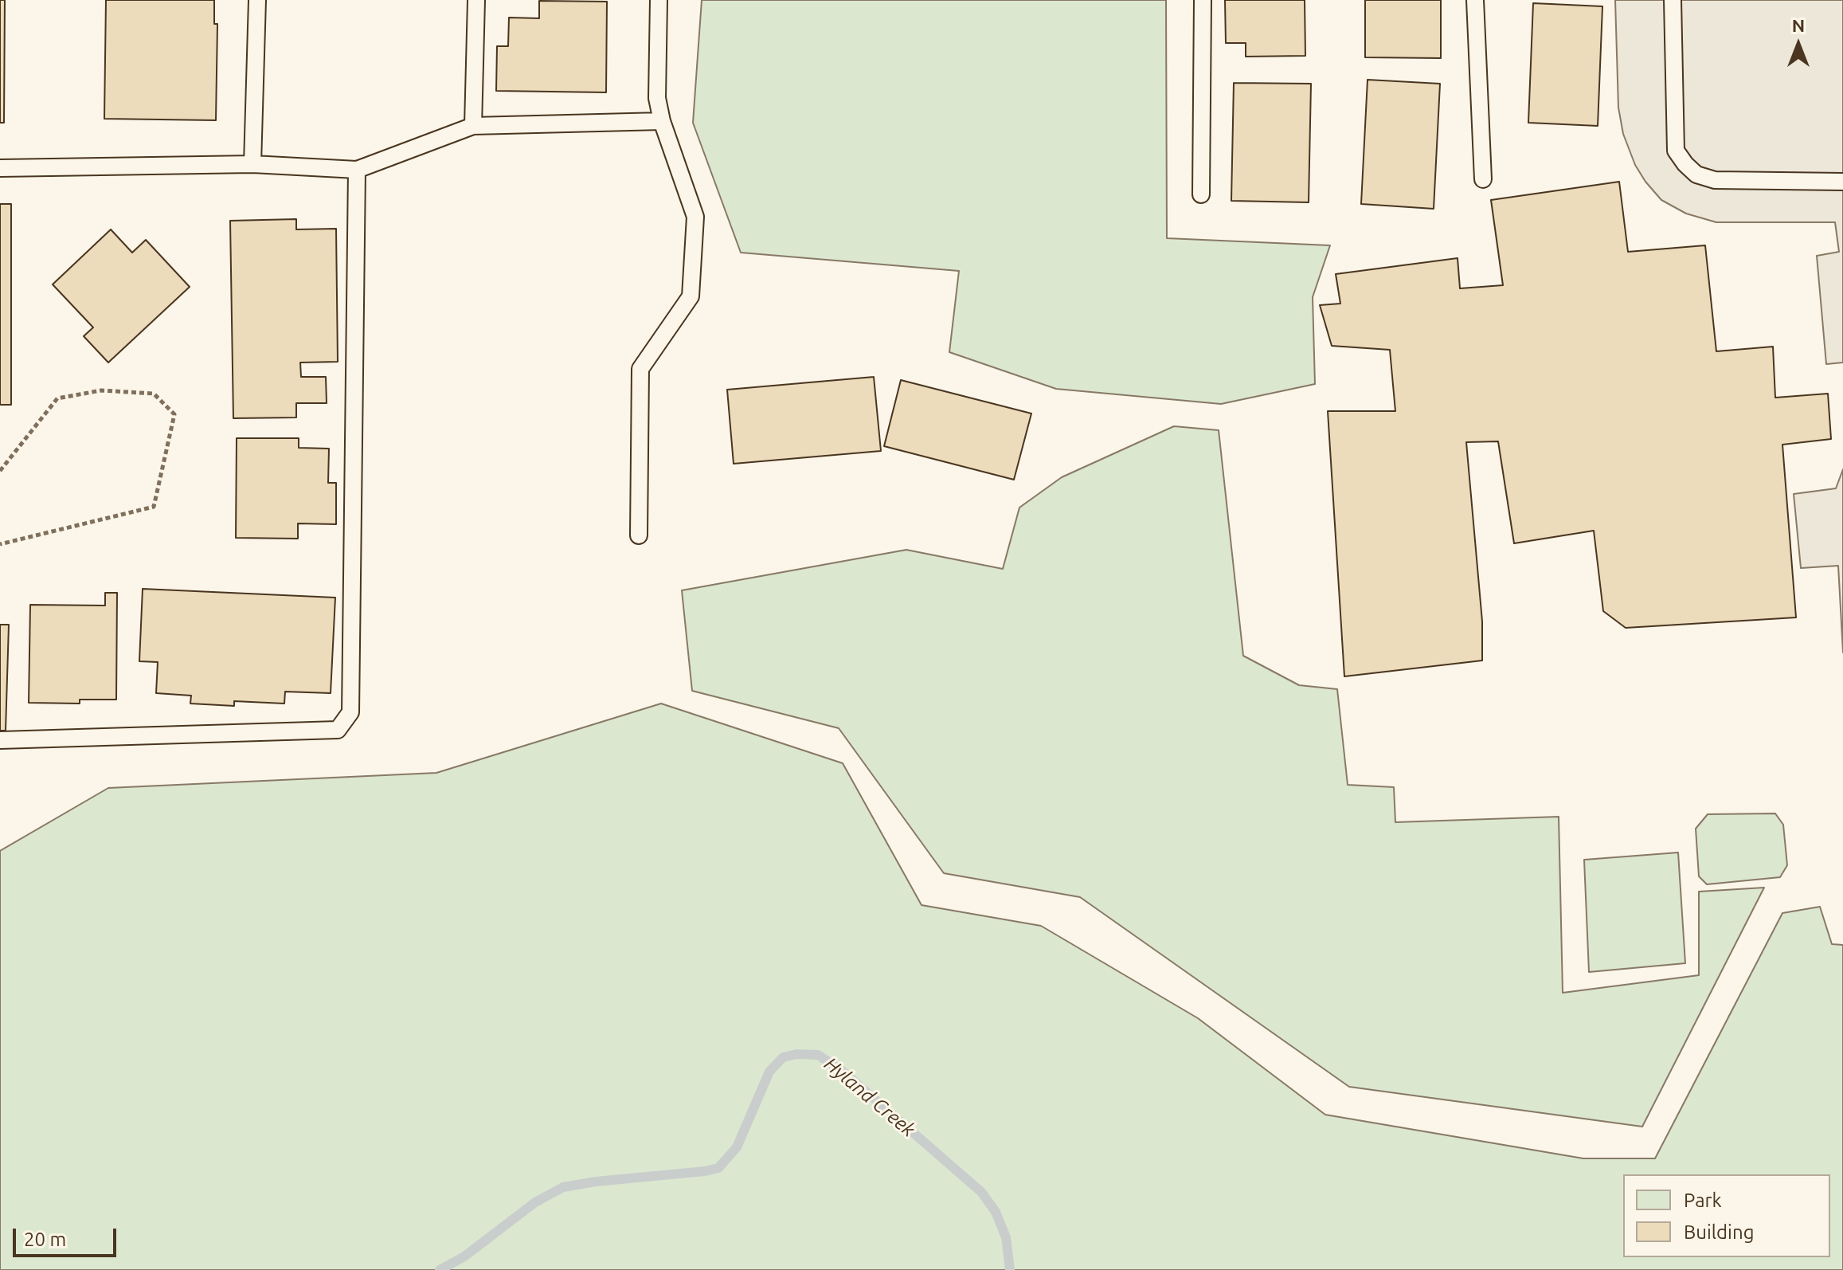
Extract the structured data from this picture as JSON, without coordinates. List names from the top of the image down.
{
  "water": ["Hyland Creek"],
  "legend": ["Park", "Building"],
  "scale_bar": "20 m",
  "north": "top"
}
